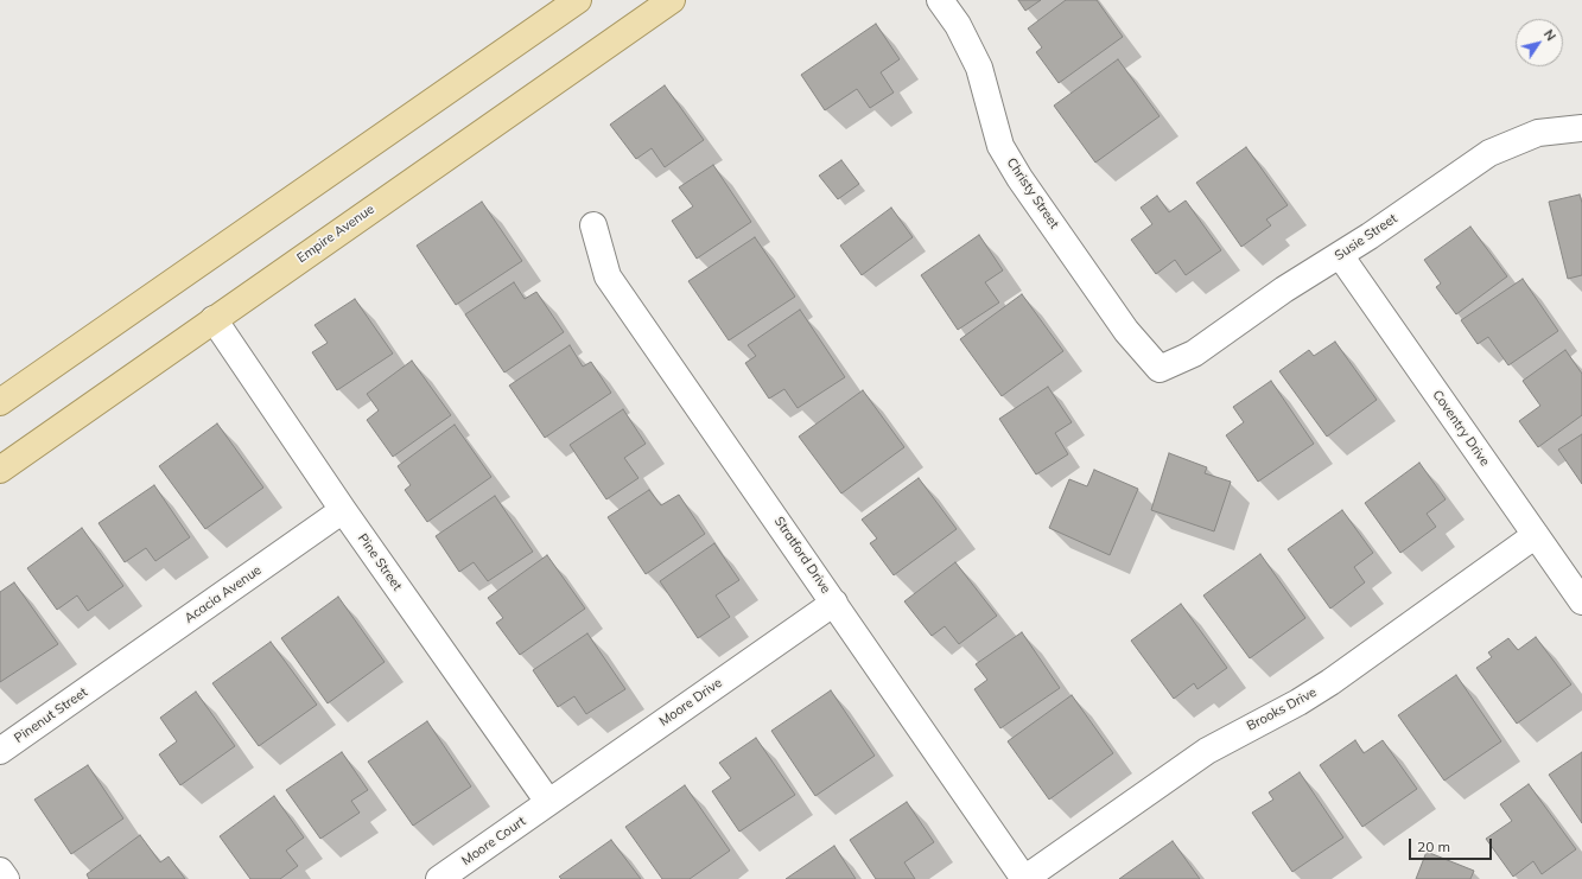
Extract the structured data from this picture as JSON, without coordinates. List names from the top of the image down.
{
  "streets": {
    "main road": ["Empire Avenue"],
    "street": [
      "Christy Street",
      "Susie Street",
      "Coventry Drive",
      "Stratford Drive",
      "Pine Street",
      "Acacia Avenue",
      "Moore Drive",
      "Brooks Drive",
      "Pinenut Street",
      "Moore Court"
    ]
  },
  "crossings": [
    ["Christy Street", "Susie Street"],
    ["Empire Avenue", "Pine Street"],
    ["Susie Street", "Coventry Drive"],
    ["Coventry Drive", "Brooks Drive"],
    ["Stratford Drive", "Moore Drive"],
    ["Stratford Drive", "Brooks Drive"],
    ["Pine Street", "Acacia Avenue"],
    ["Pine Street", "Moore Drive"],
    ["Pine Street", "Moore Court"],
    ["Acacia Avenue", "Pinenut Street"],
    ["Moore Drive", "Moore Court"]
  ],
  "scale_bar": "20 m",
  "north": "top right"
}
